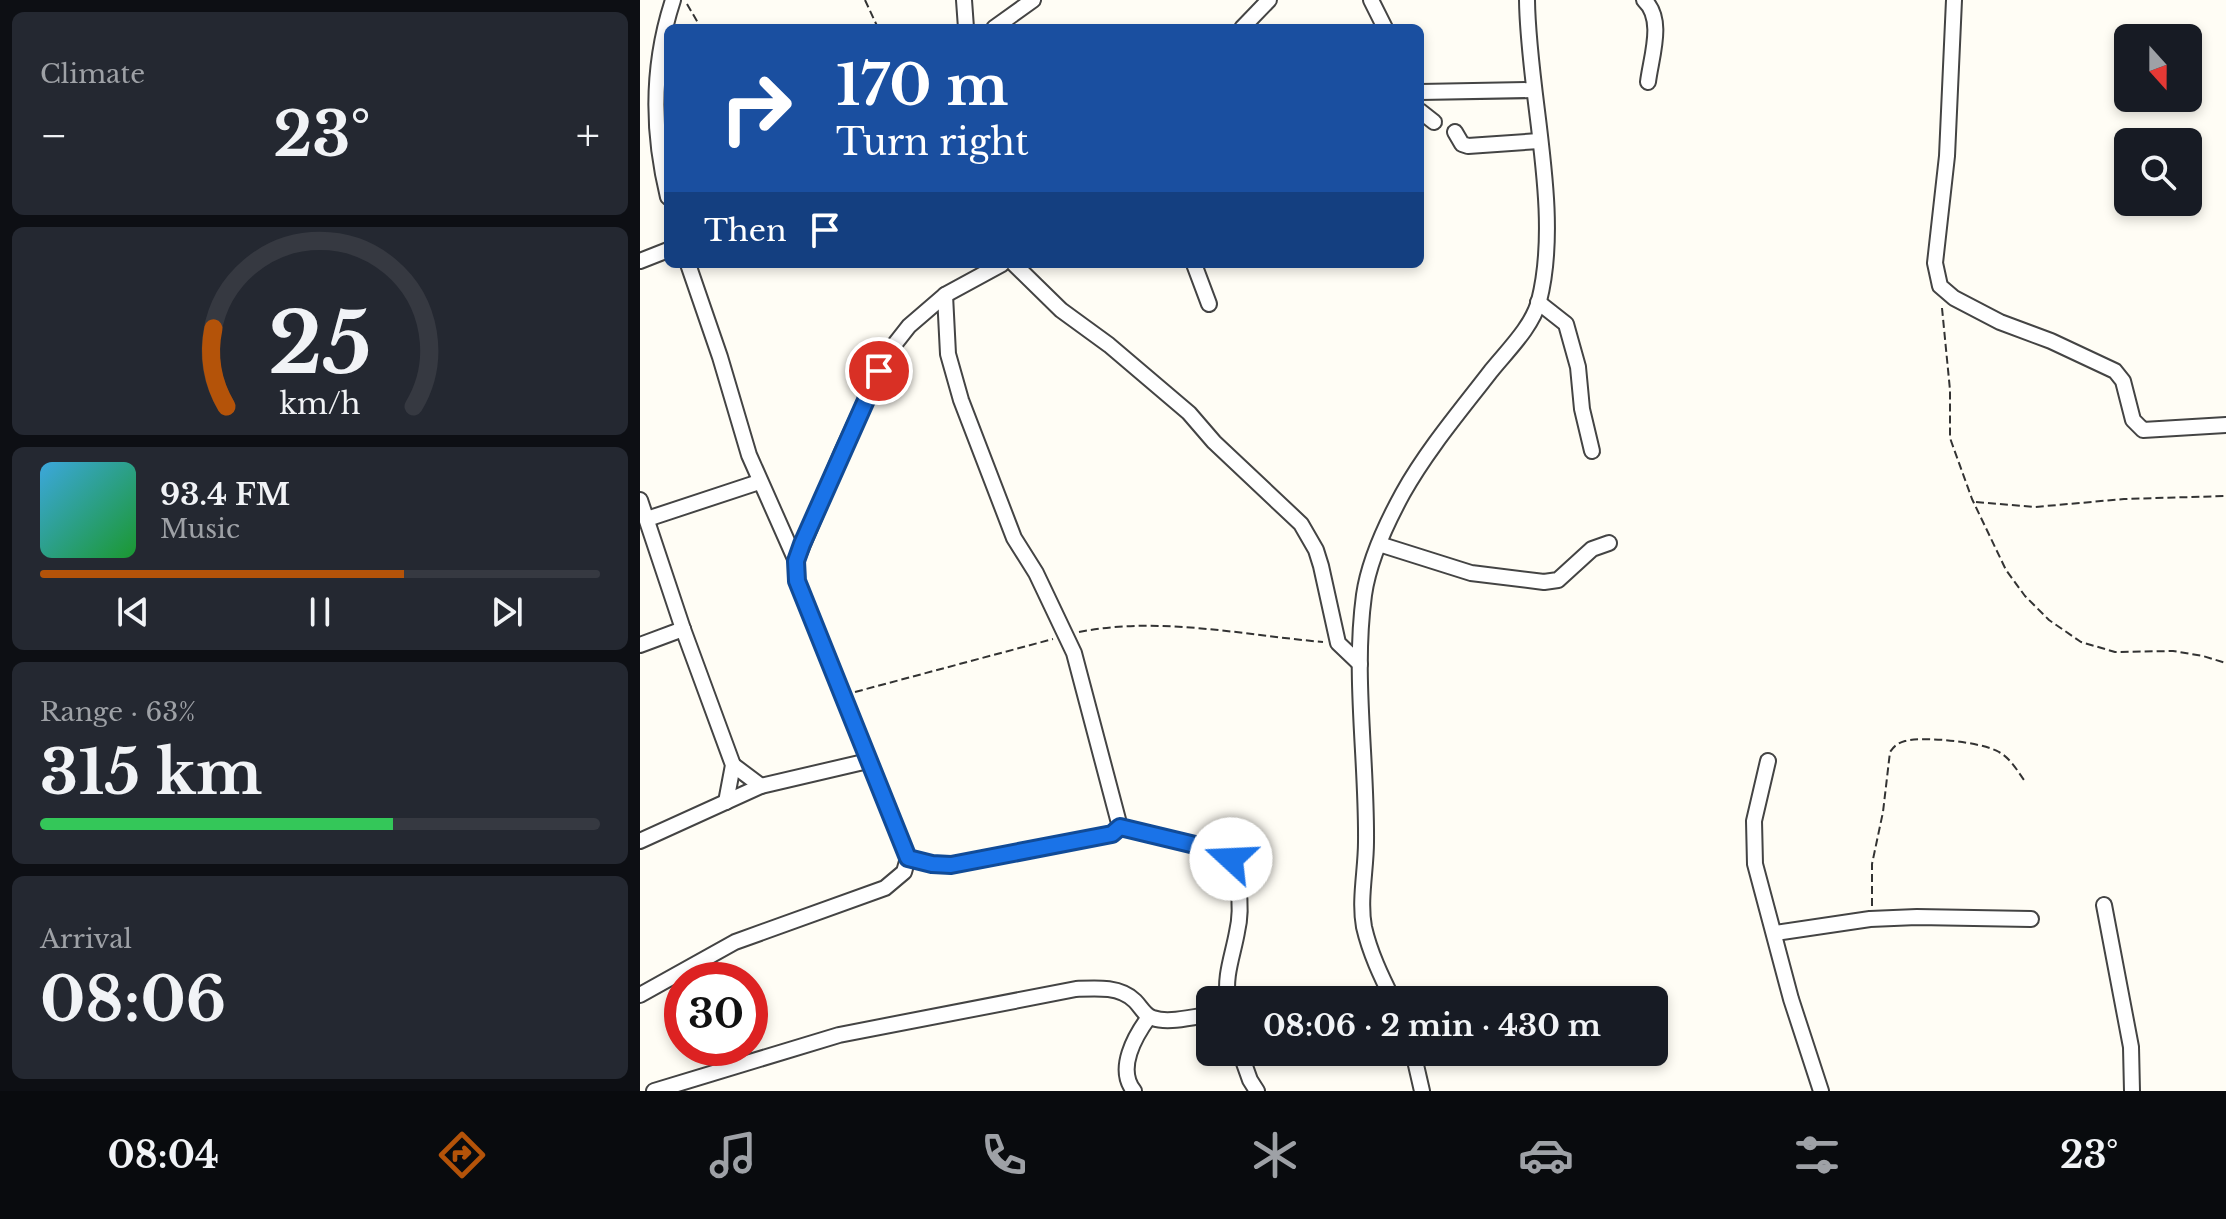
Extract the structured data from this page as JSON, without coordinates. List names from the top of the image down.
{
  "north": "bottom",
  "page": {
    "tile": [
      "Climate",
      ["Range · 63%", "315 km"],
      ["Arrival", "08:06"]
    ],
    "turn": ["170 m", "Turn right"],
    "heat": ["−", "23°", "+"],
    "then": "Then",
    "song": ["93.4 FM", "Music"],
    "limit": "30",
    "trip": "08:06 · 2 min · 430 m",
    "tabs": ["08:04", "23°"],
    "gauge": ["25", "km/h"]
  }
}
